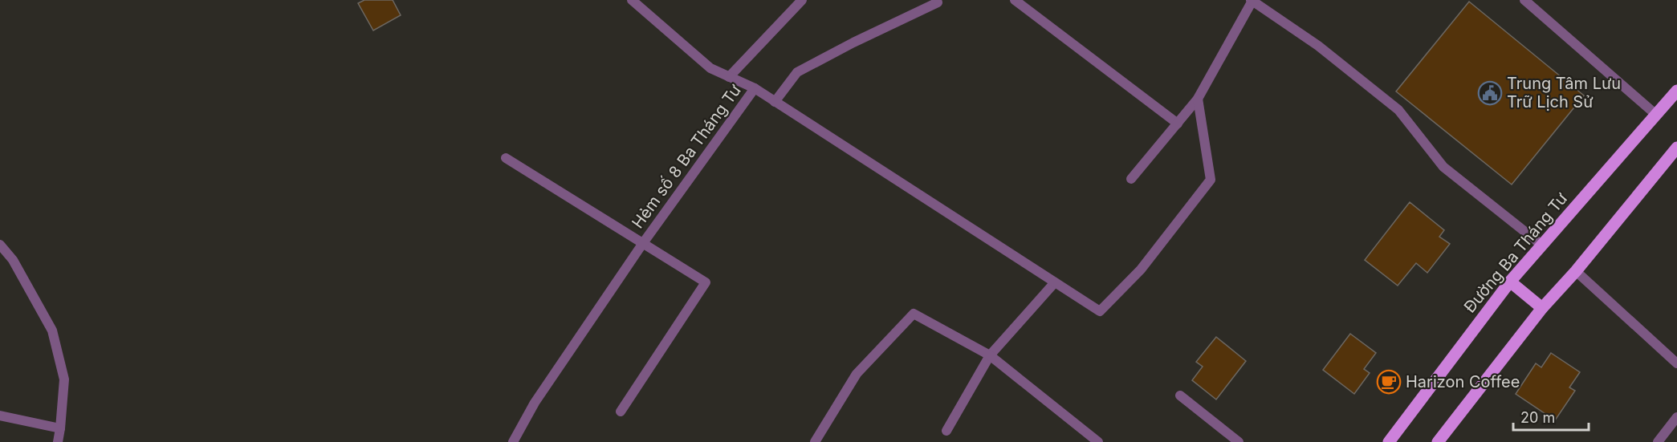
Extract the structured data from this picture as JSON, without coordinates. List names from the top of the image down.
{
  "streets": {
    "main road": ["Đường Ba Tháng Tư"],
    "street": ["Hẻm số 8 Ba Tháng Tư"]
  },
  "places": {
    "public building": ["Trung Tâm Lưu Trữ Lịch Sử"],
    "cafe": ["Harizon Coffee"]
  },
  "scale_bar": "20 m"
}
